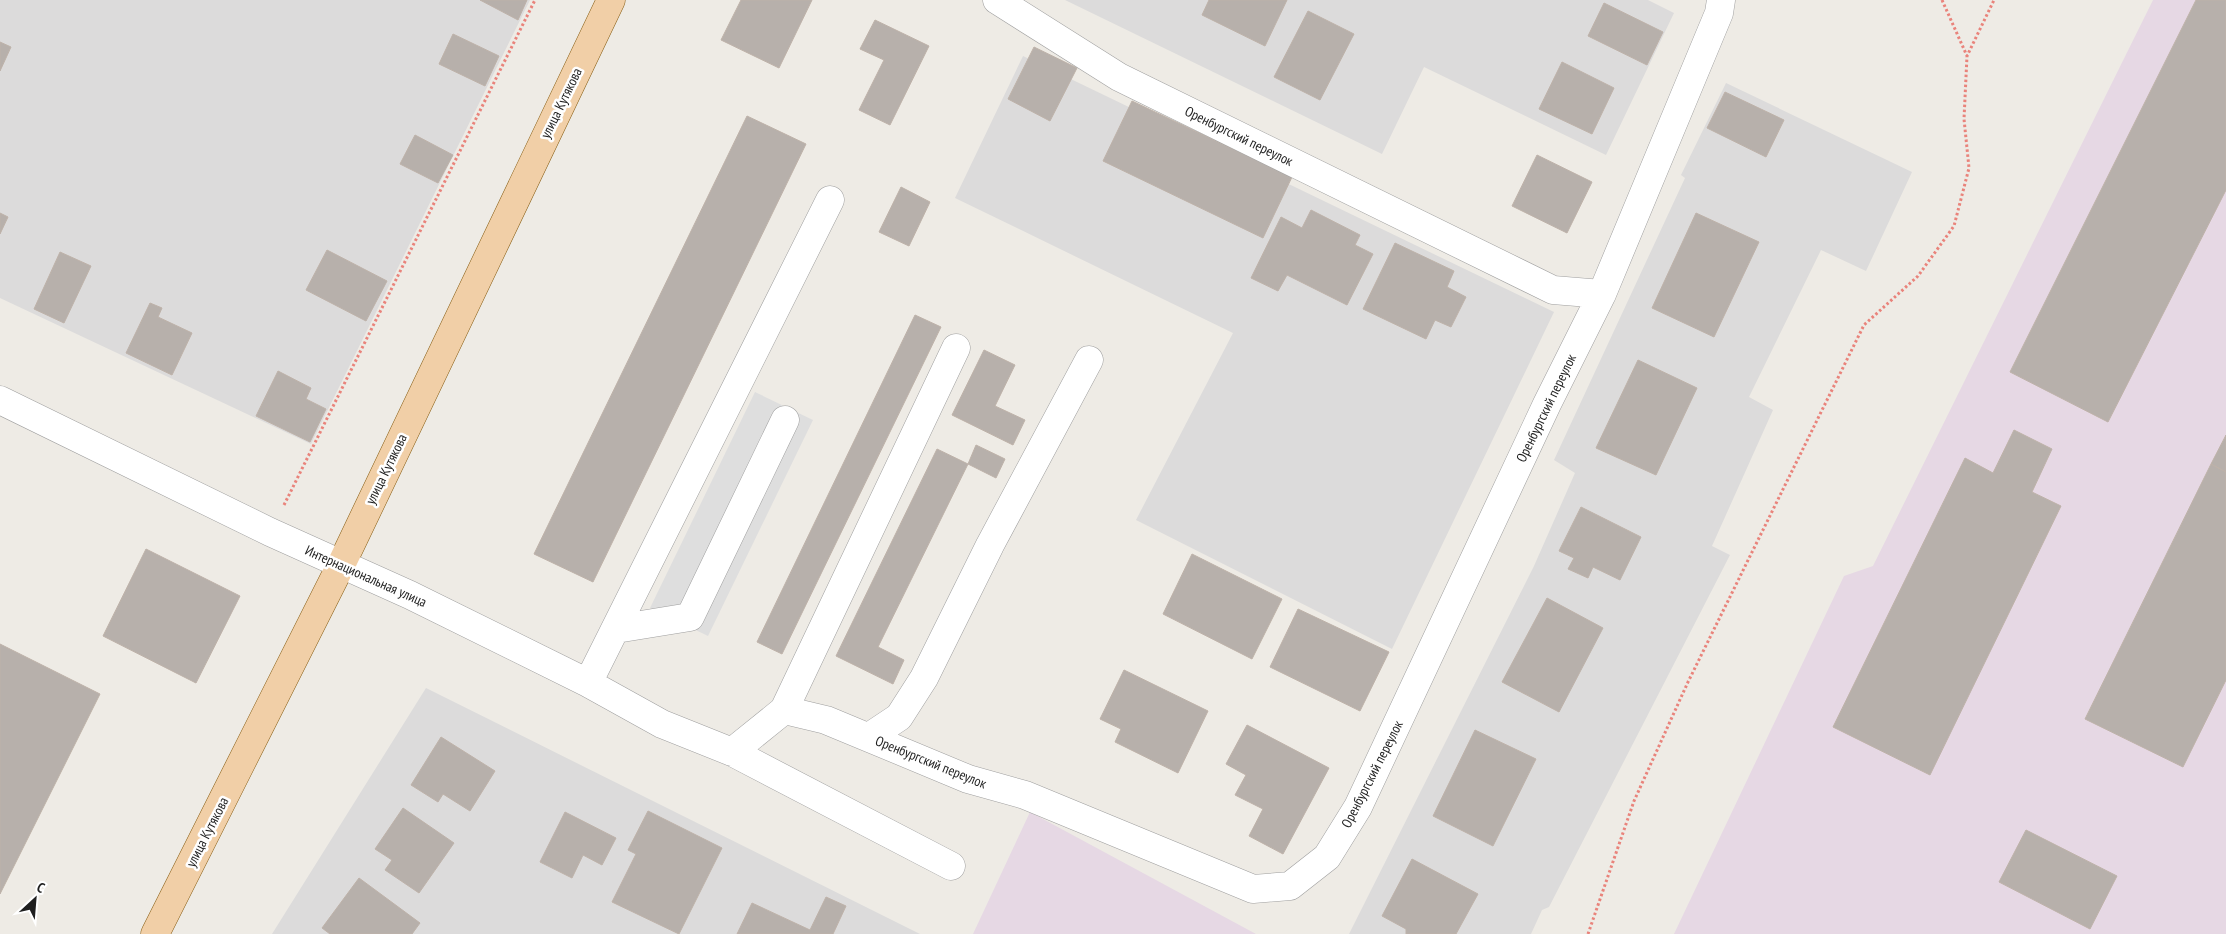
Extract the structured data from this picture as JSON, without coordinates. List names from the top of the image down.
{
  "streets": {
    "main road": ["улица Кутякова"],
    "street": ["Оренбургский переулок", "Интернациональная улица"]
  },
  "crossings": [
    ["улица Кутякова", "Интернациональная улица"]
  ],
  "north": "top right"
}
